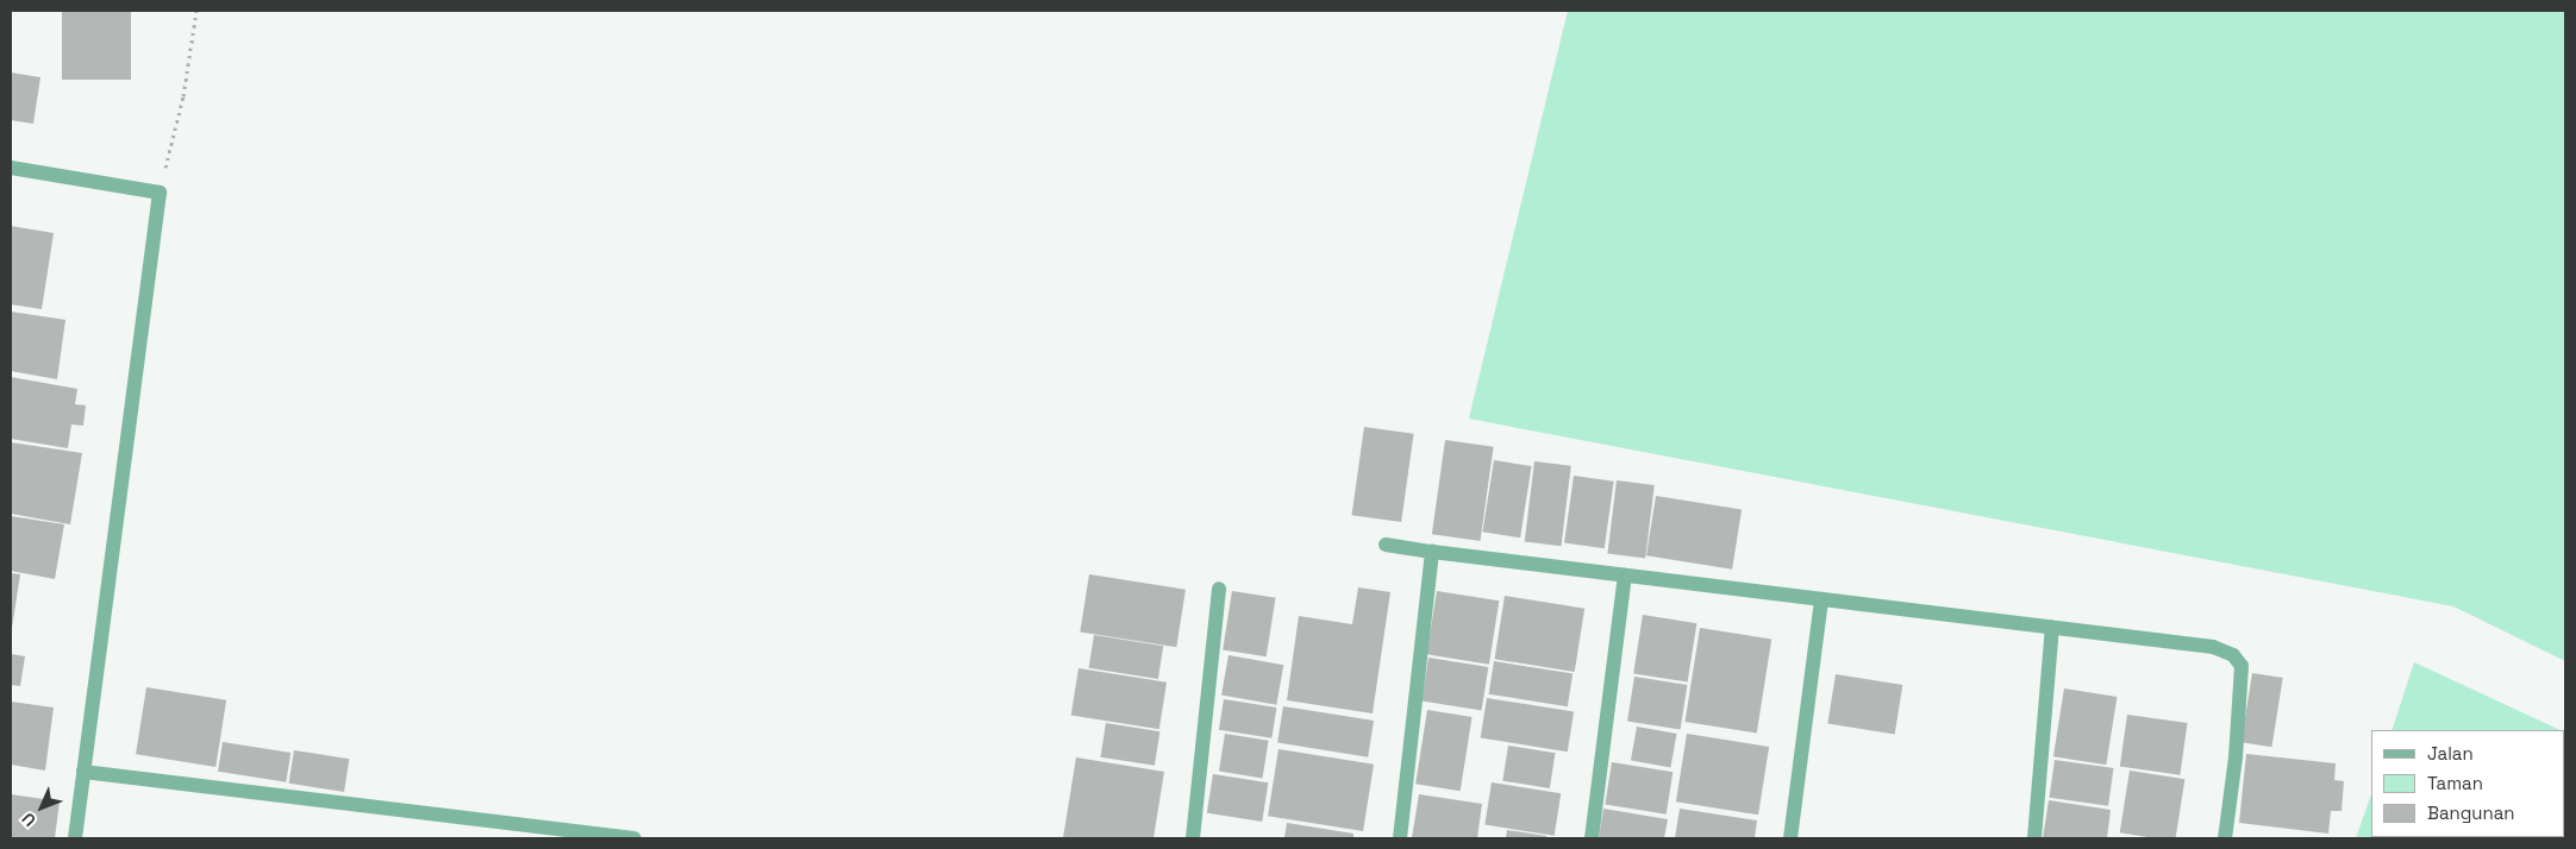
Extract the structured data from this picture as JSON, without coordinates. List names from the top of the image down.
{
  "legend": ["Jalan", "Taman", "Bangunan"],
  "north": "bottom left"
}
